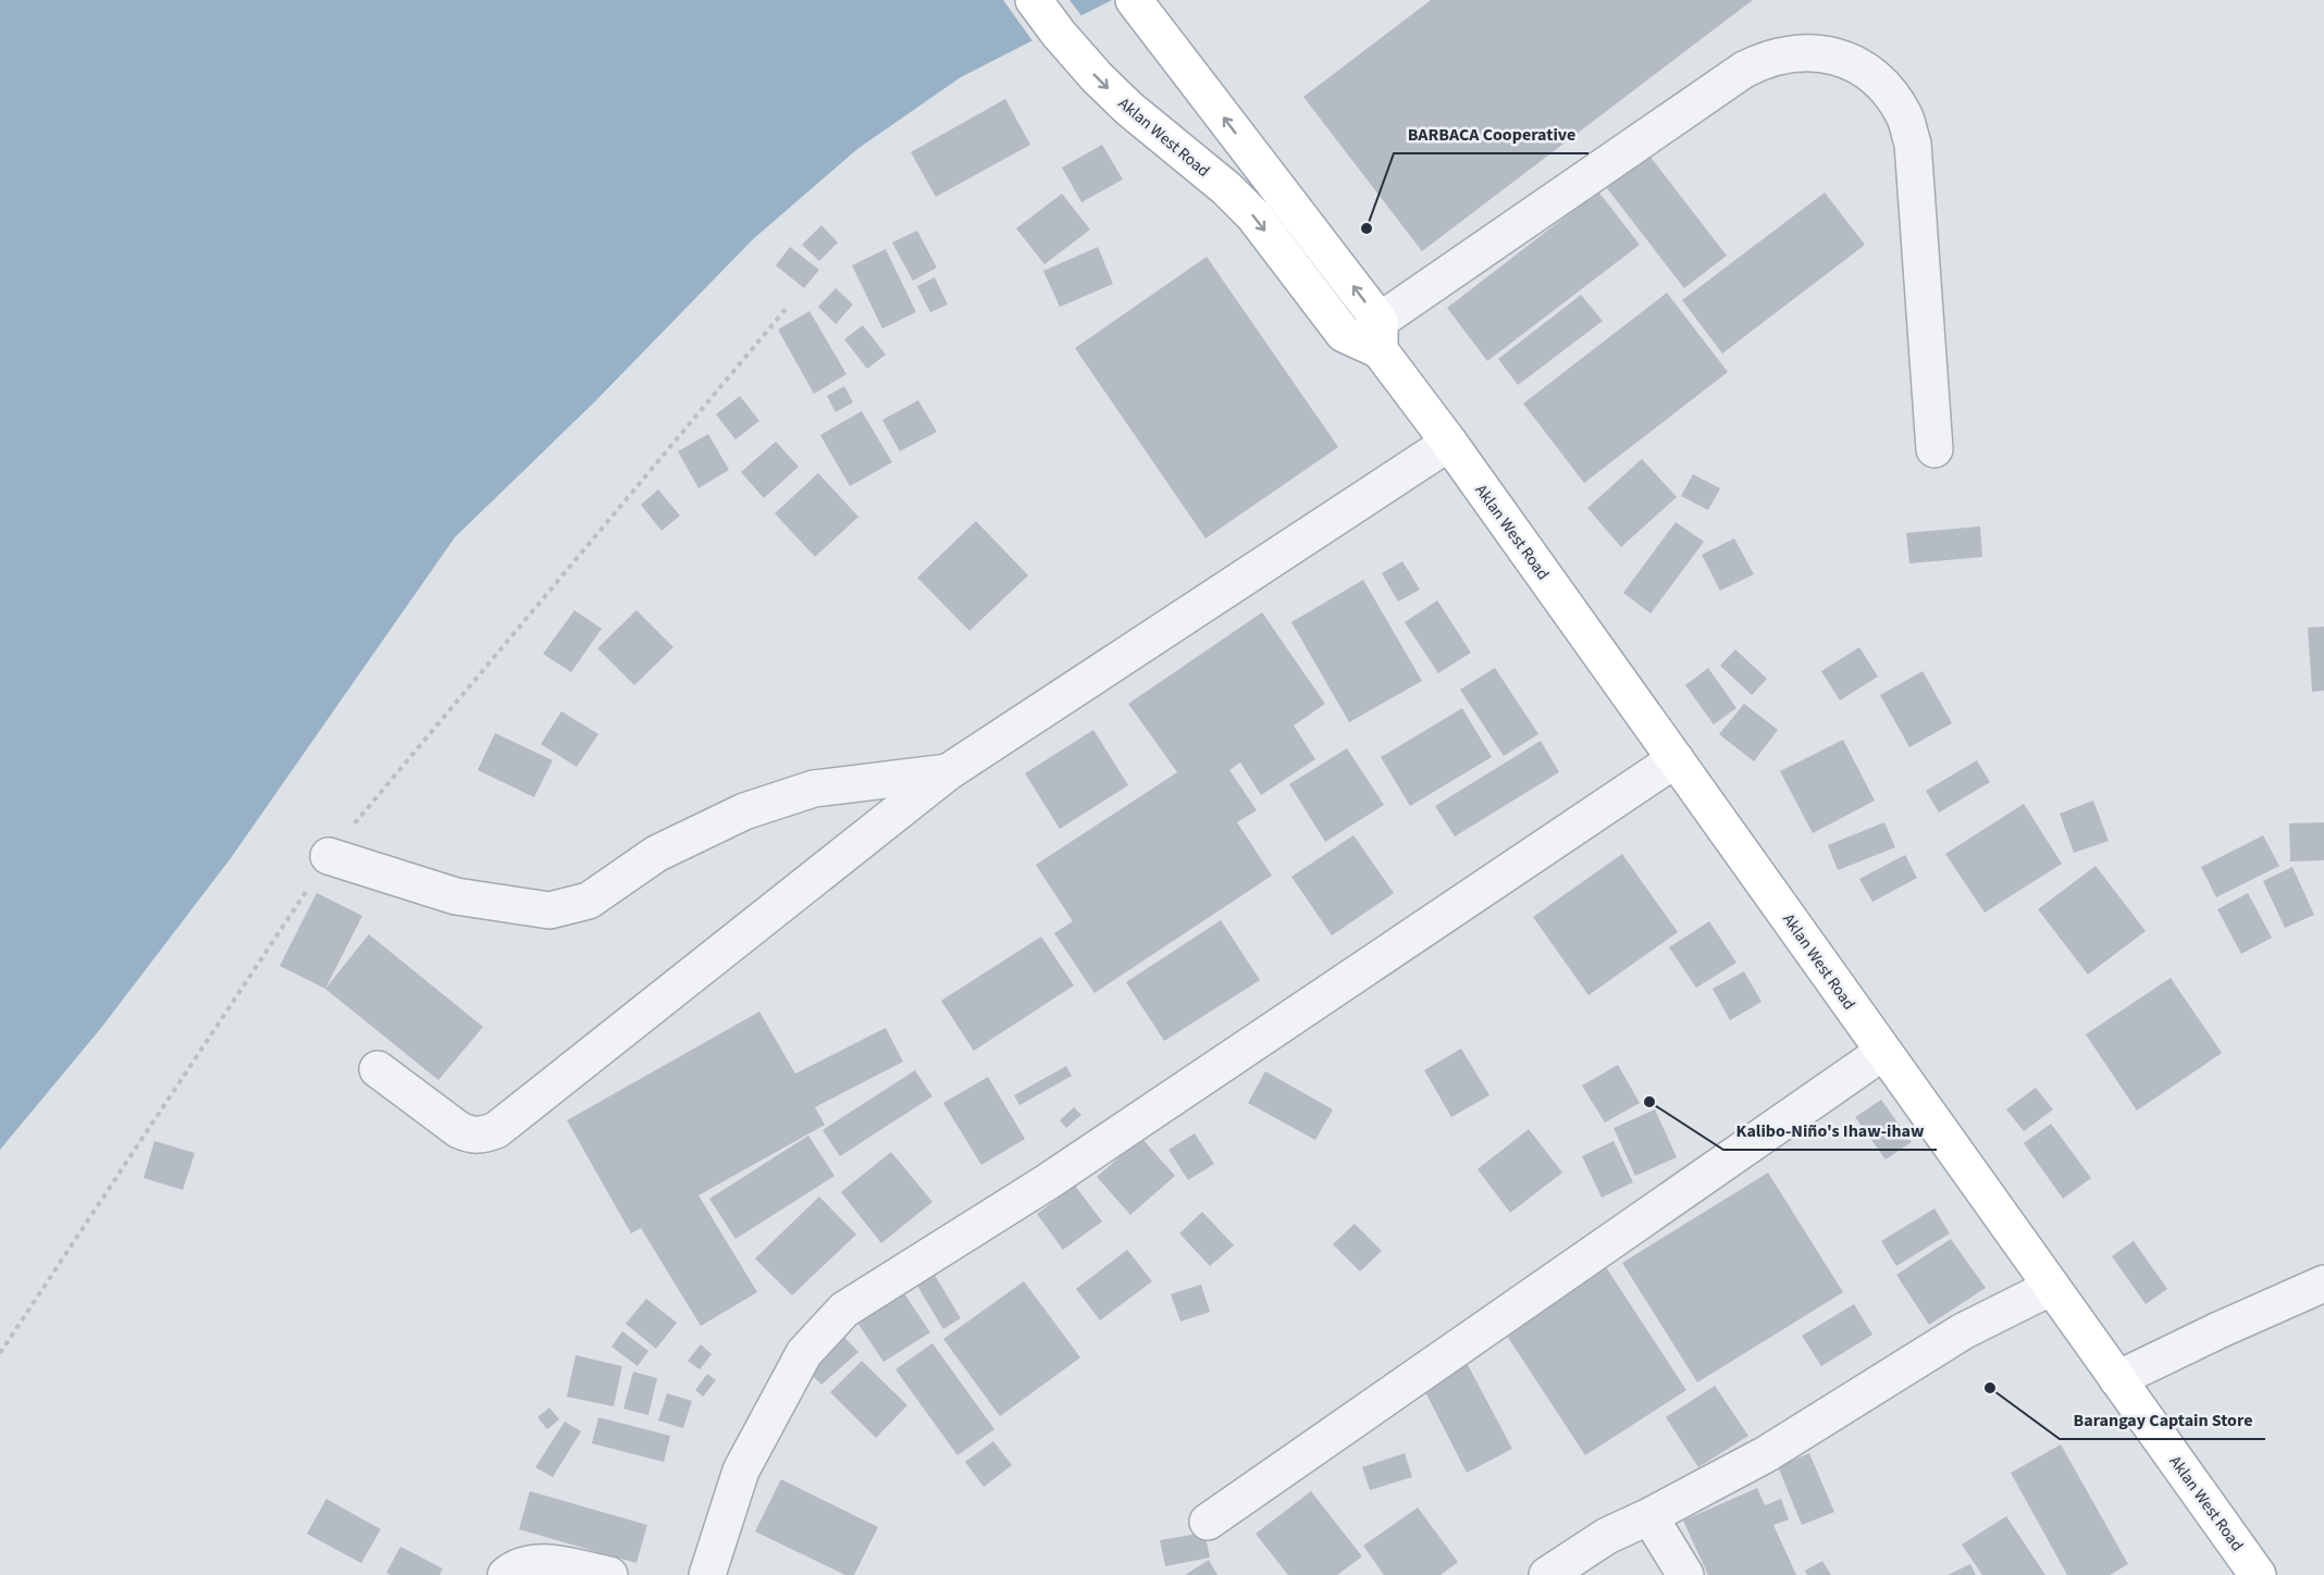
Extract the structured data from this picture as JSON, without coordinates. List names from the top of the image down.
{
  "streets": {
    "main road": ["Aklan West Road"]
  },
  "places": ["BARBACA Cooperative", "Kalibo-Niño's Ihaw-ihaw", "Barangay Captain Store"]
}
